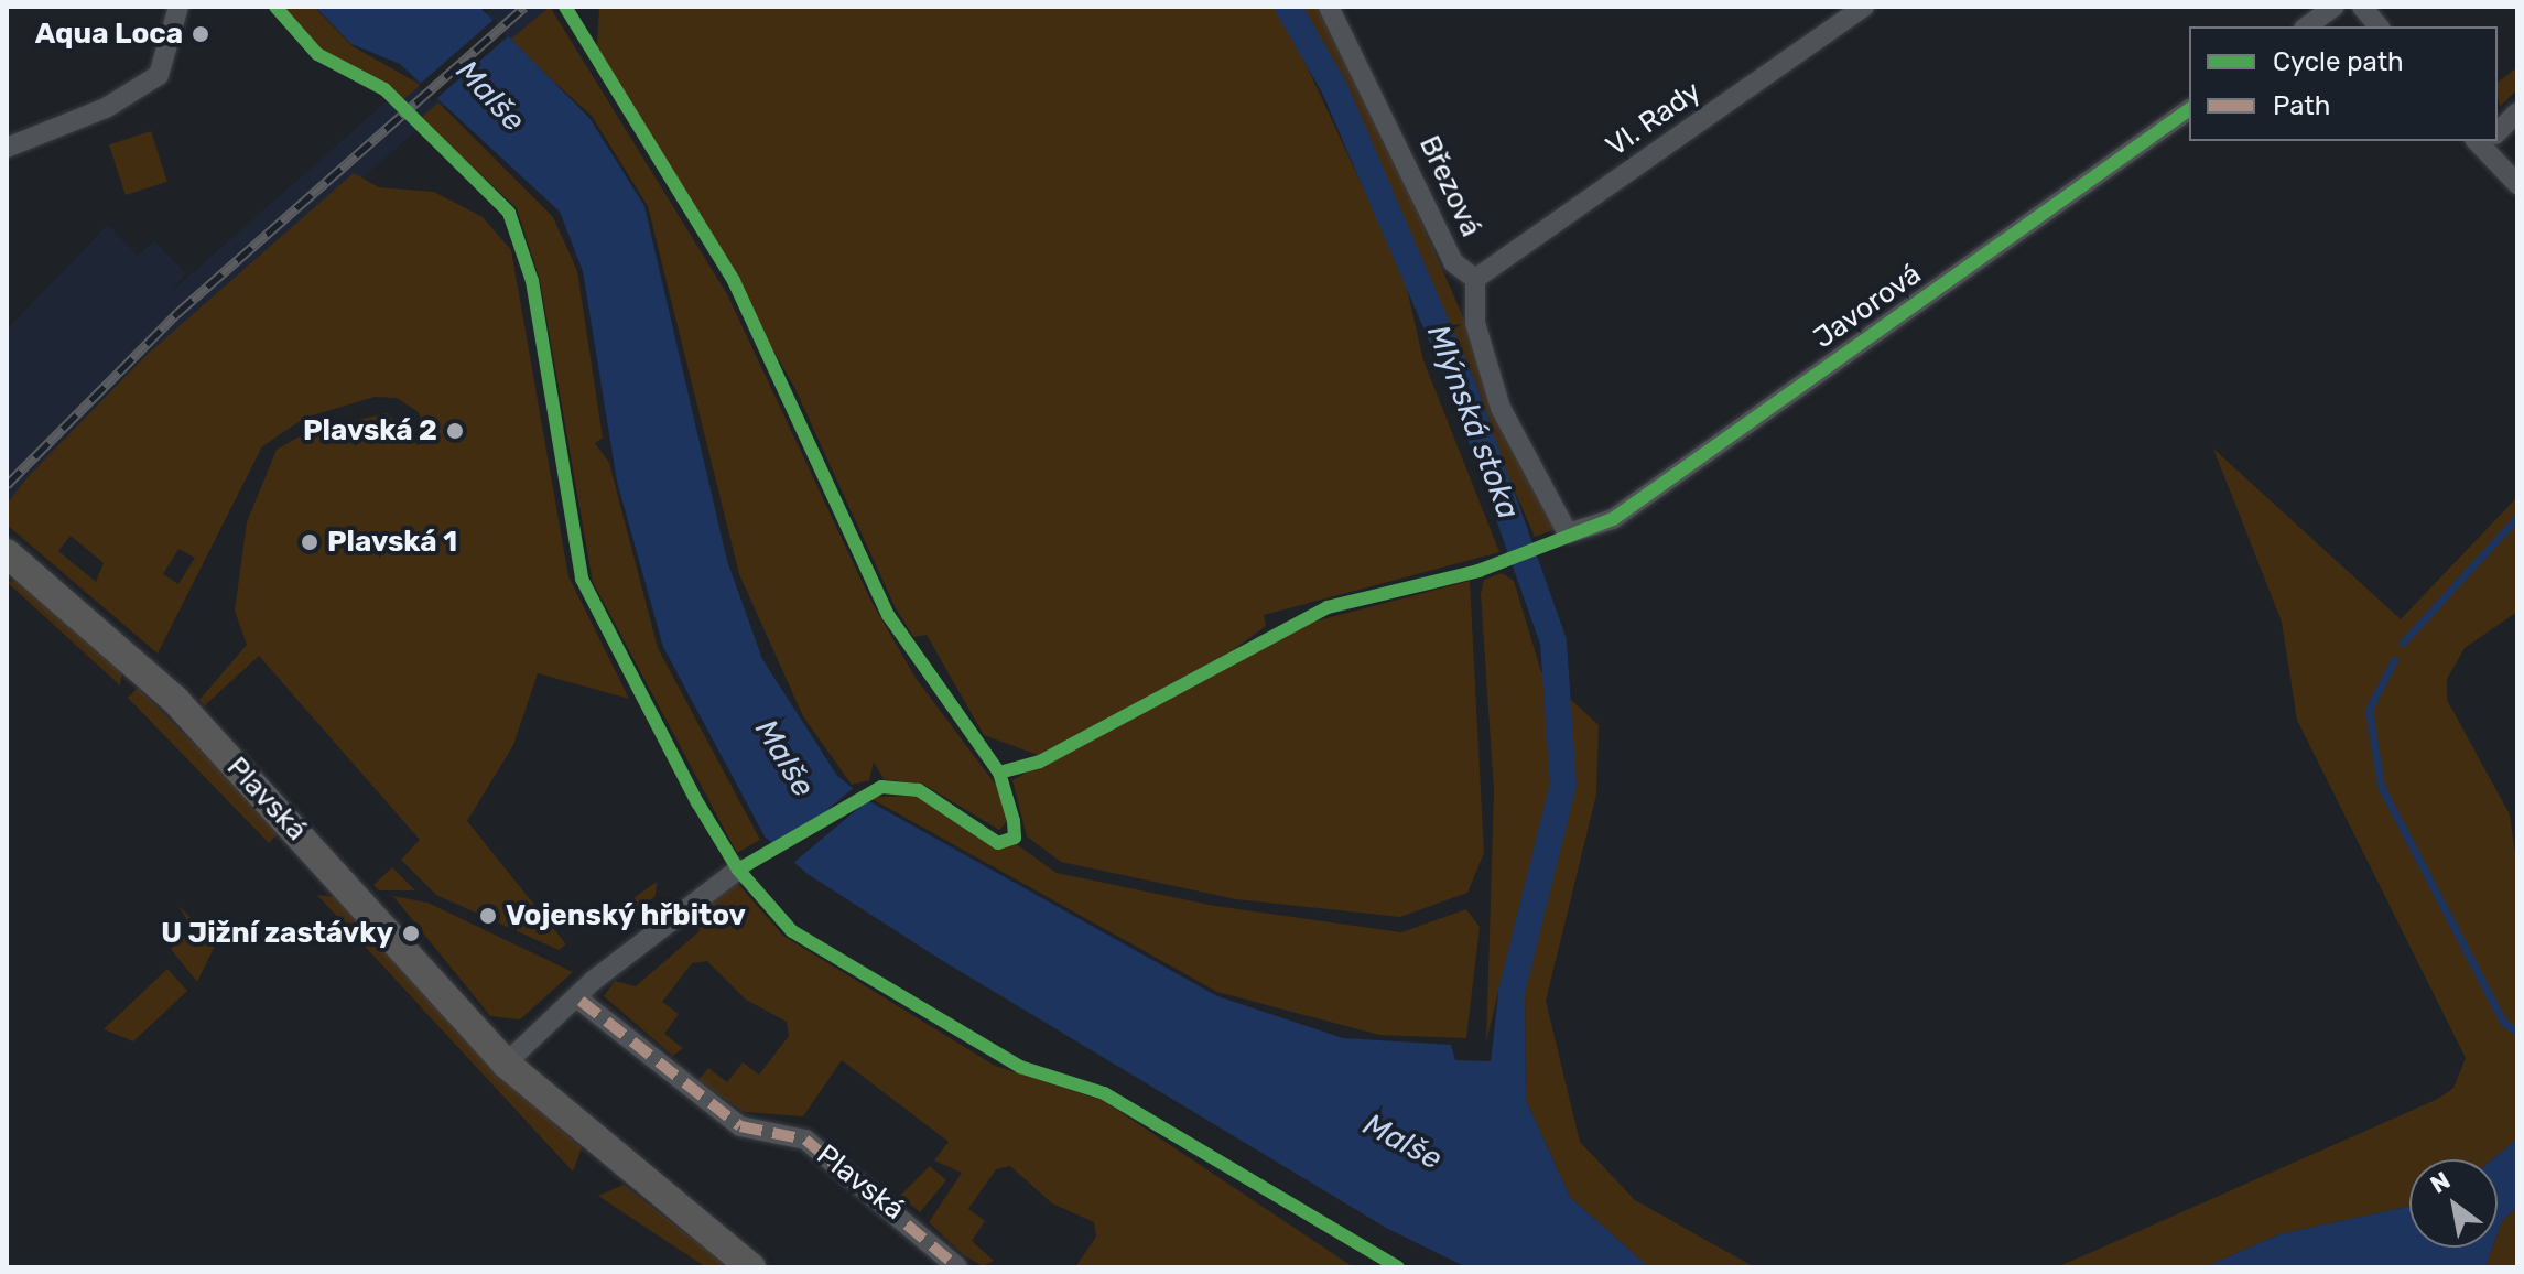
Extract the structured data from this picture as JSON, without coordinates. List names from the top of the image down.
{
  "streets": {
    "street": [
      "Vl. Rady",
      "Březová",
      "Javorová",
      "Plavská"
    ]
  },
  "crossings": [
    ["Vl. Rady", "Březová"],
    ["Březová", "Javorová"]
  ],
  "water": ["Malše", "Mlýnská stoka"],
  "places": [
    "Aqua Loca",
    "Plavská 2",
    "Plavská 1",
    "Vojenský hřbitov",
    "U Jižní zastávky"
  ],
  "legend": ["Cycle path", "Path"],
  "north": "top left"
}
